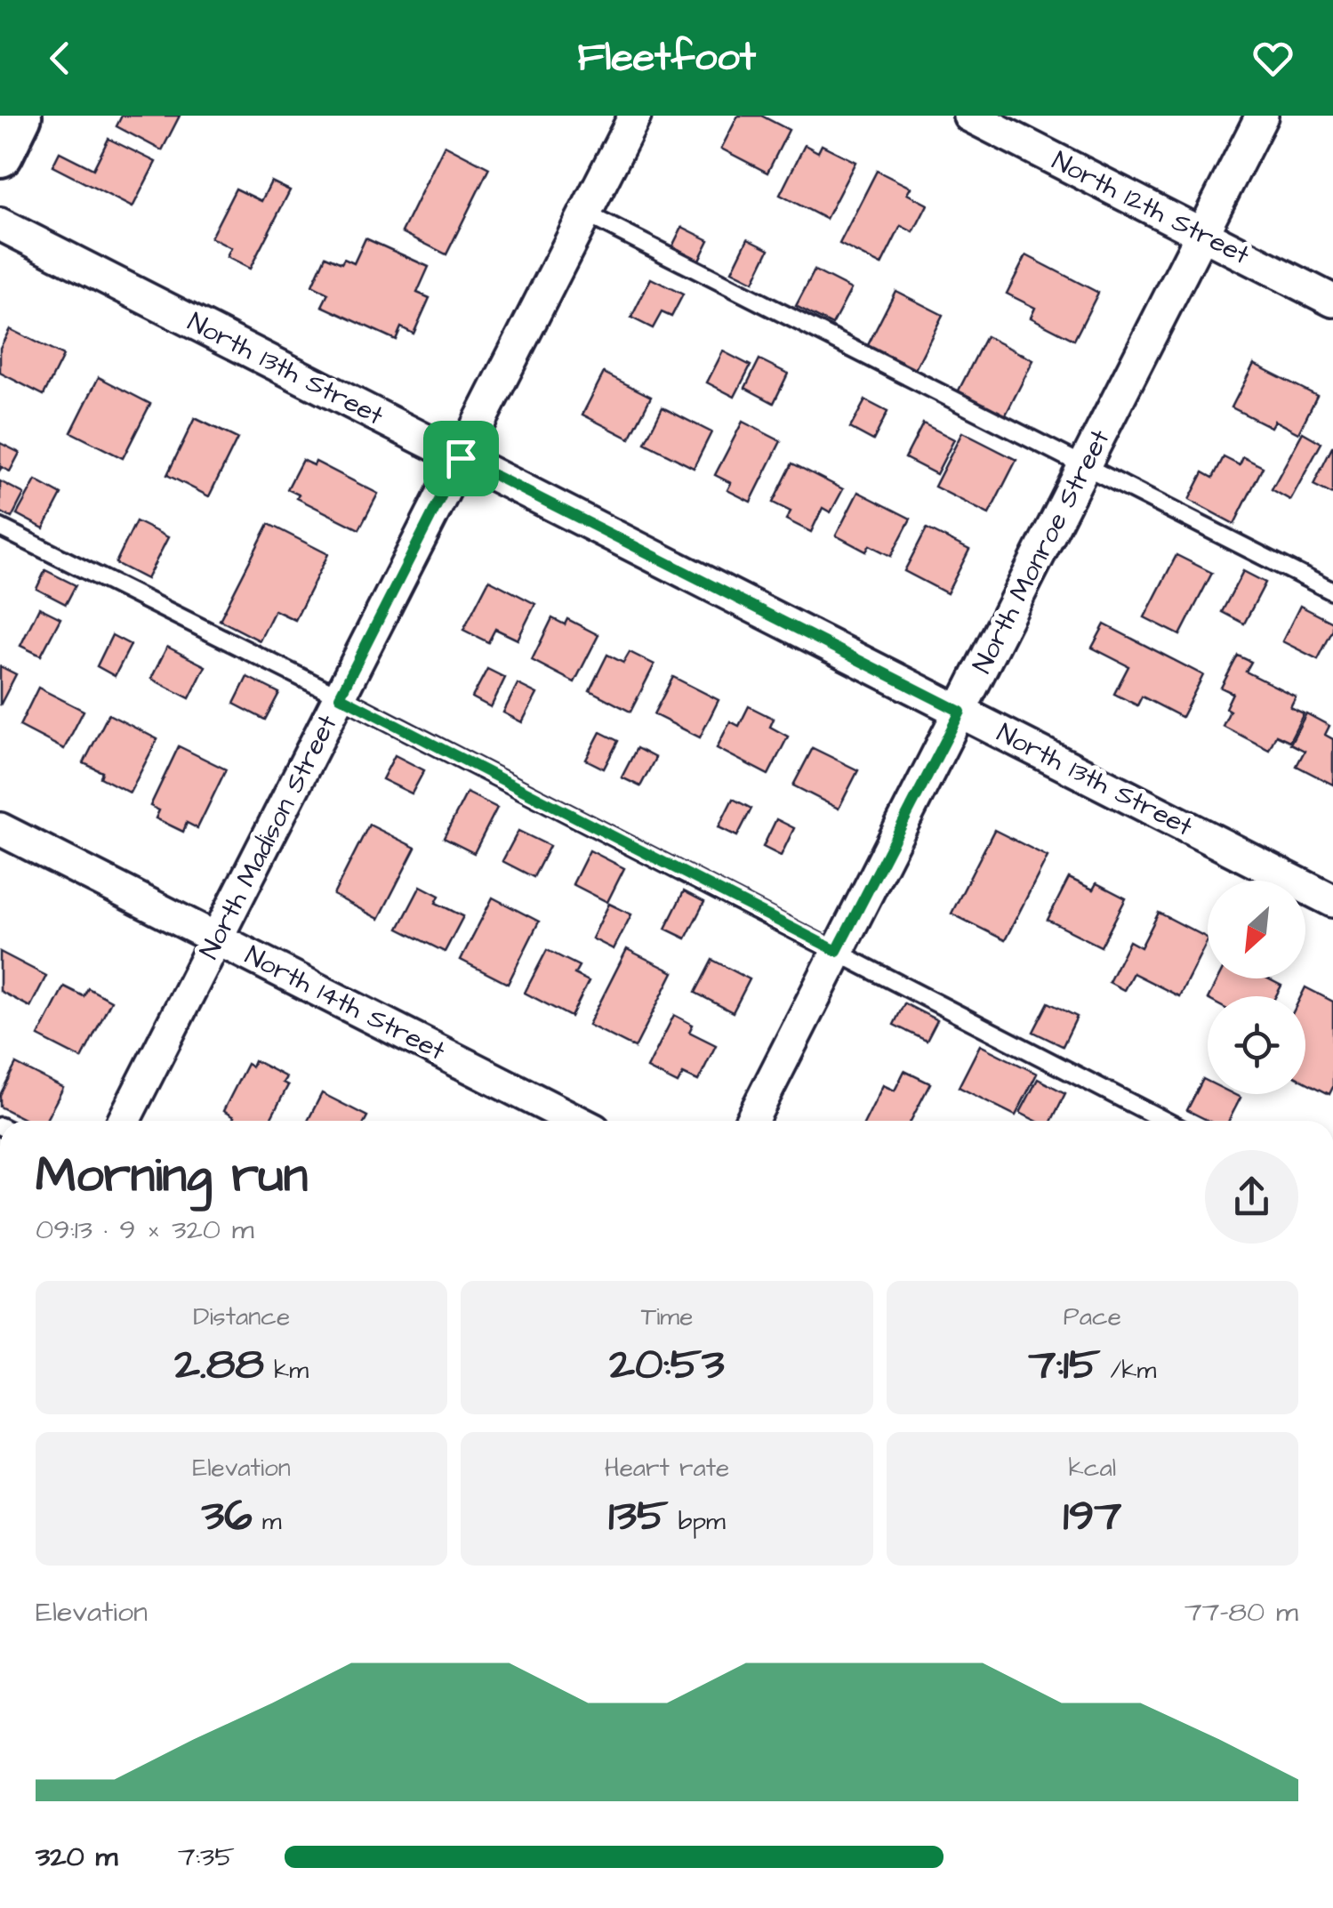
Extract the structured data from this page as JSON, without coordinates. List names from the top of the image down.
{
  "streets": {
    "street": [
      "North 12th Street",
      "North 13th Street",
      "North Monroe Street",
      "North Madison Street",
      "North 14th Street"
    ]
  },
  "crossings": [
    ["North 12th Street", "North Monroe Street"],
    ["North 13th Street", "North Monroe Street"],
    ["North 13th Street", "North Madison Street"],
    ["North Madison Street", "North 14th Street"]
  ],
  "north": "bottom left",
  "page": {
    "header": "Fleetfoot",
    "heading": ["Morning run", "09:13 · 9 × 320 m"],
    "stats": [
      ["Distance", "2.88 km"],
      ["Time", "20:53"],
      ["Pace", "7:15 /km"],
      ["Elevation", "36 m"],
      ["Heart rate", "135 bpm"],
      ["kcal", "197"]
    ],
    "chart": ["Elevation", "77–80 m"],
    "list": [
      {
        "name": "320 m",
        "note": "7:35"
      }
    ]
  }
}
